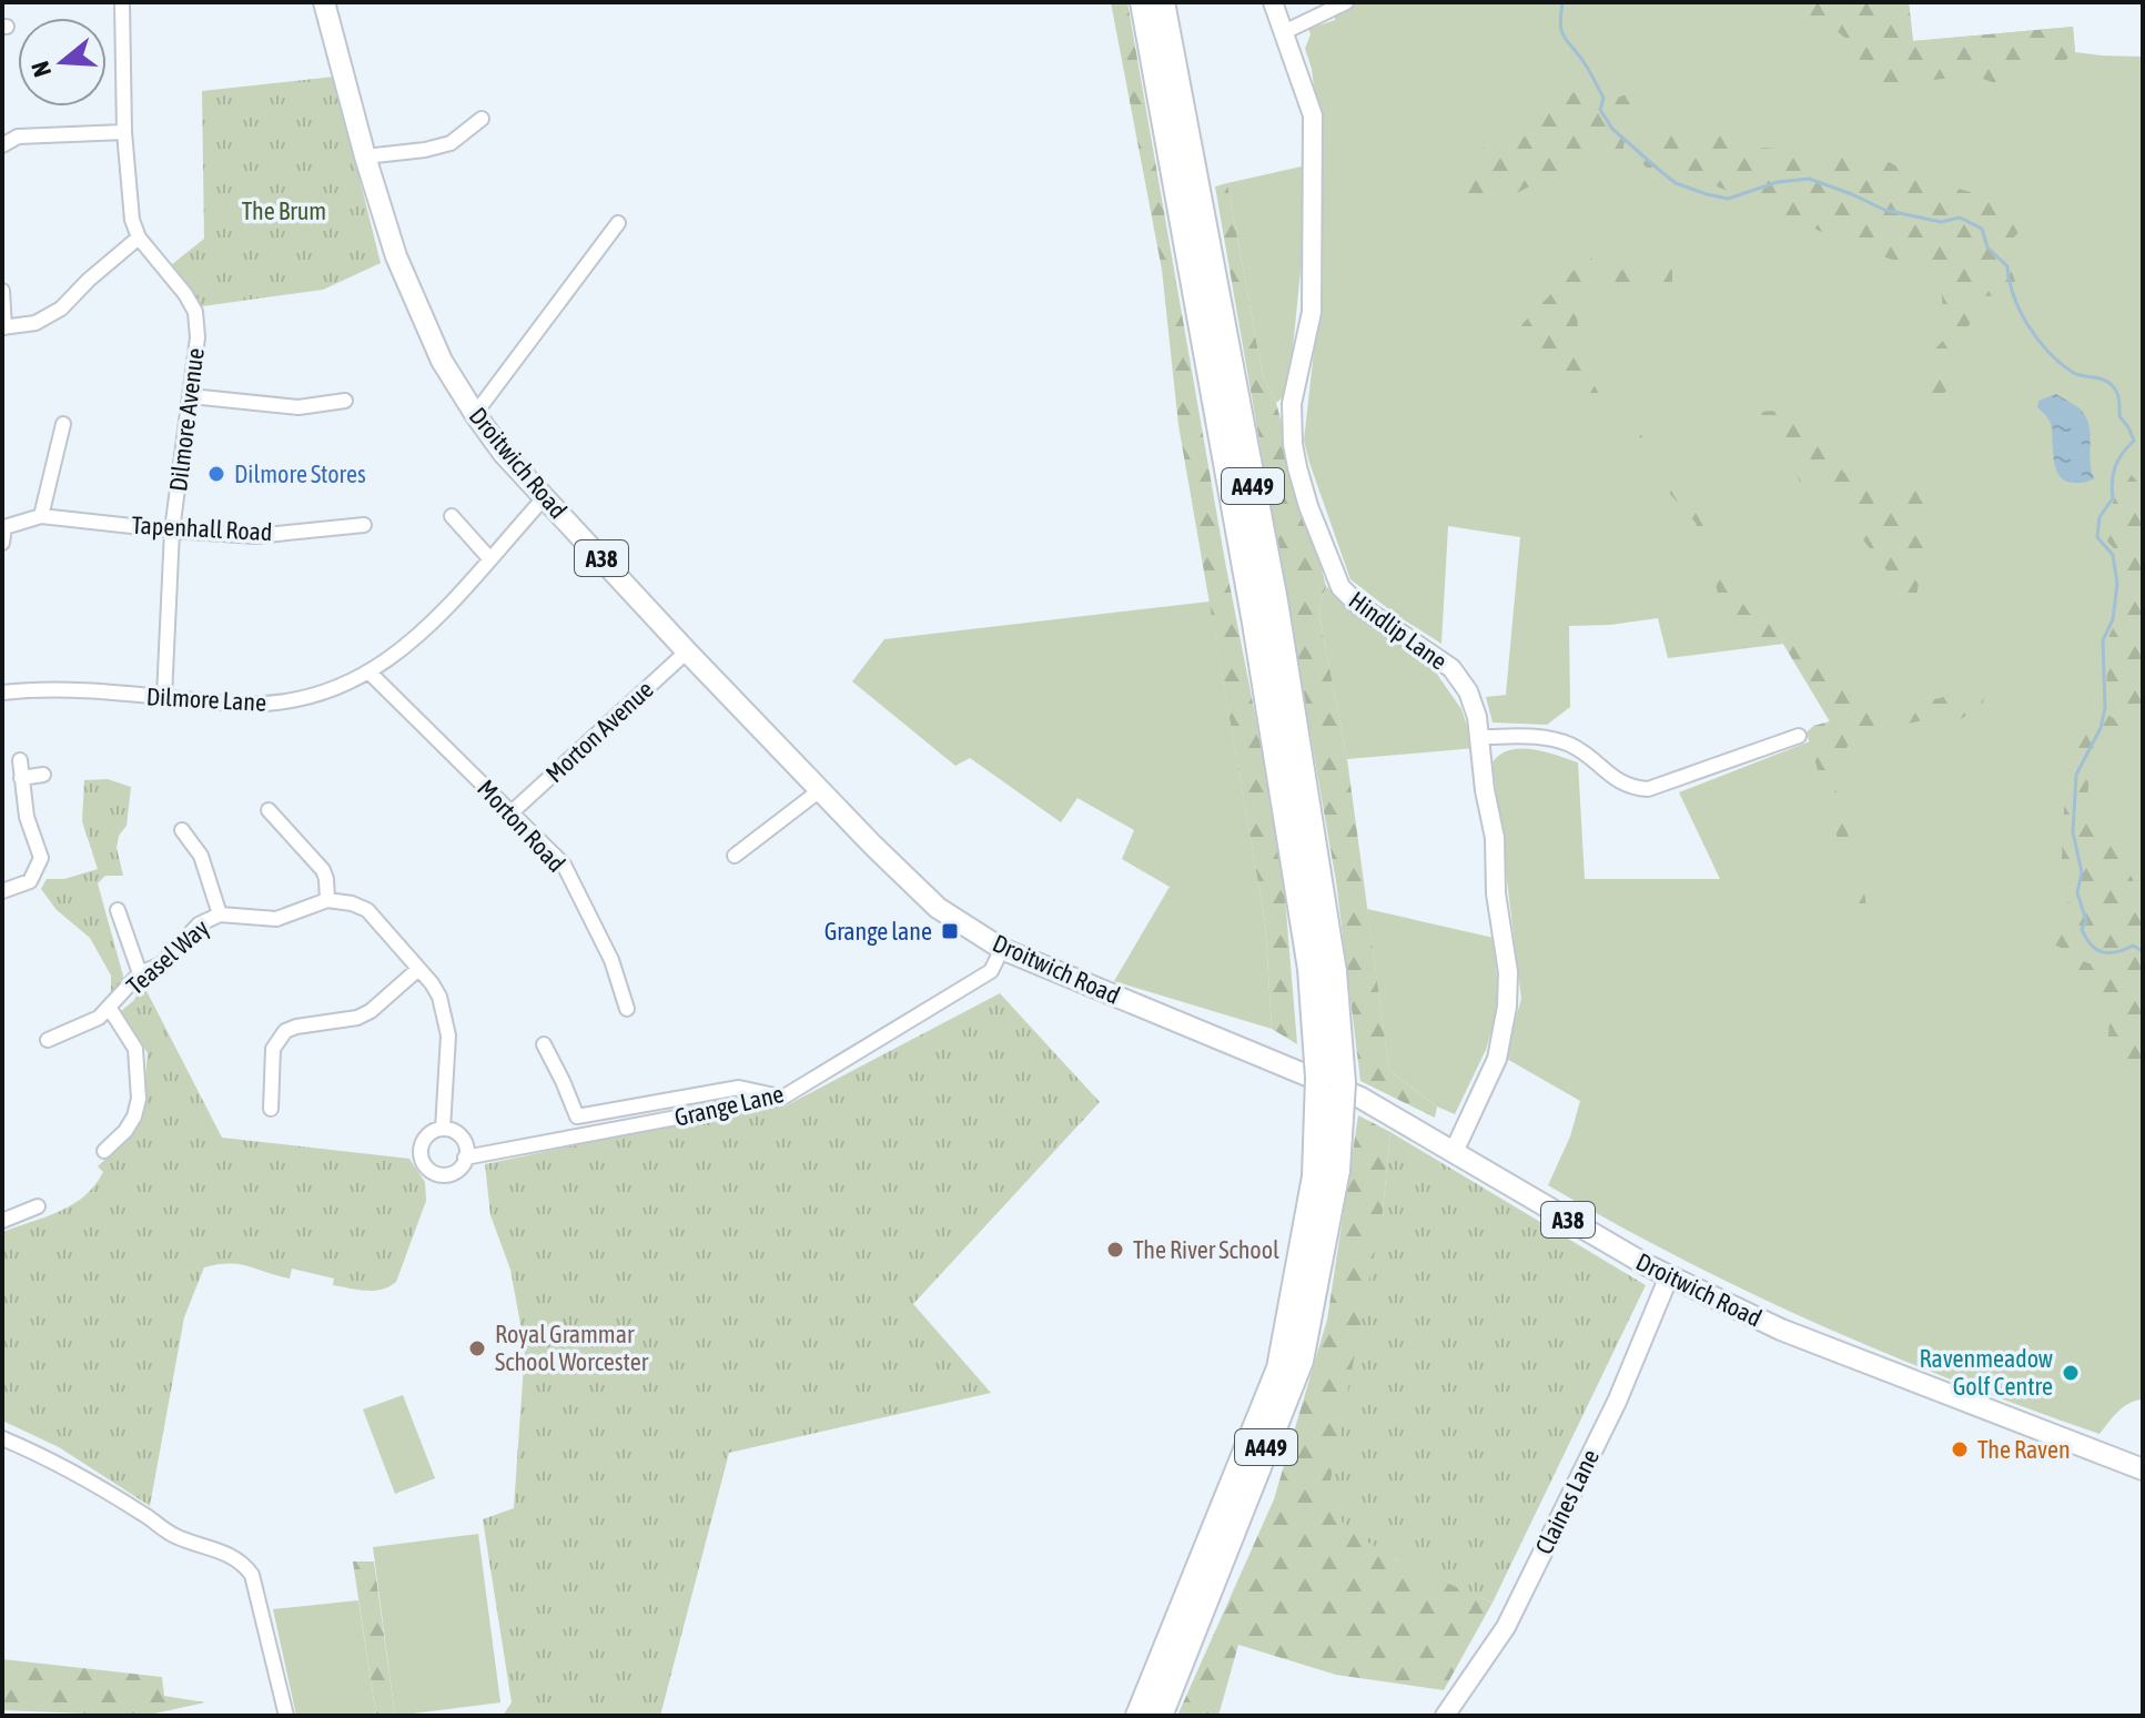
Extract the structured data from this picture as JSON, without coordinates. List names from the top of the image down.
{
  "streets": {
    "highway": ["A449"],
    "main road": ["Droitwich Road", "A38"],
    "street": [
      "Dilmore Avenue",
      "Tapenhall Road",
      "Hindlip Lane",
      "Dilmore Lane",
      "Morton Avenue",
      "Morton Road",
      "Teasel Way",
      "Grange Lane",
      "Claines Lane"
    ]
  },
  "crossings": [
    ["Dilmore Avenue", "Tapenhall Road"],
    ["Dilmore Avenue", "Dilmore Lane"],
    ["Droitwich Road", "Hindlip Lane"],
    ["Droitwich Road", "Dilmore Lane"],
    ["Droitwich Road", "Morton Avenue"],
    ["Droitwich Road", "Grange Lane"],
    ["Droitwich Road", "Claines Lane"],
    ["Dilmore Lane", "Morton Road"],
    ["Morton Avenue", "Morton Road"]
  ],
  "parks": ["The Brum"],
  "places": {
    "other": [
      "Dilmore Stores",
      "The River School",
      "Royal Grammar School Worcester",
      "Ravenmeadow Golf Centre",
      "The Raven"
    ],
    "transit": ["Grange lane"]
  },
  "north": "left"
}
